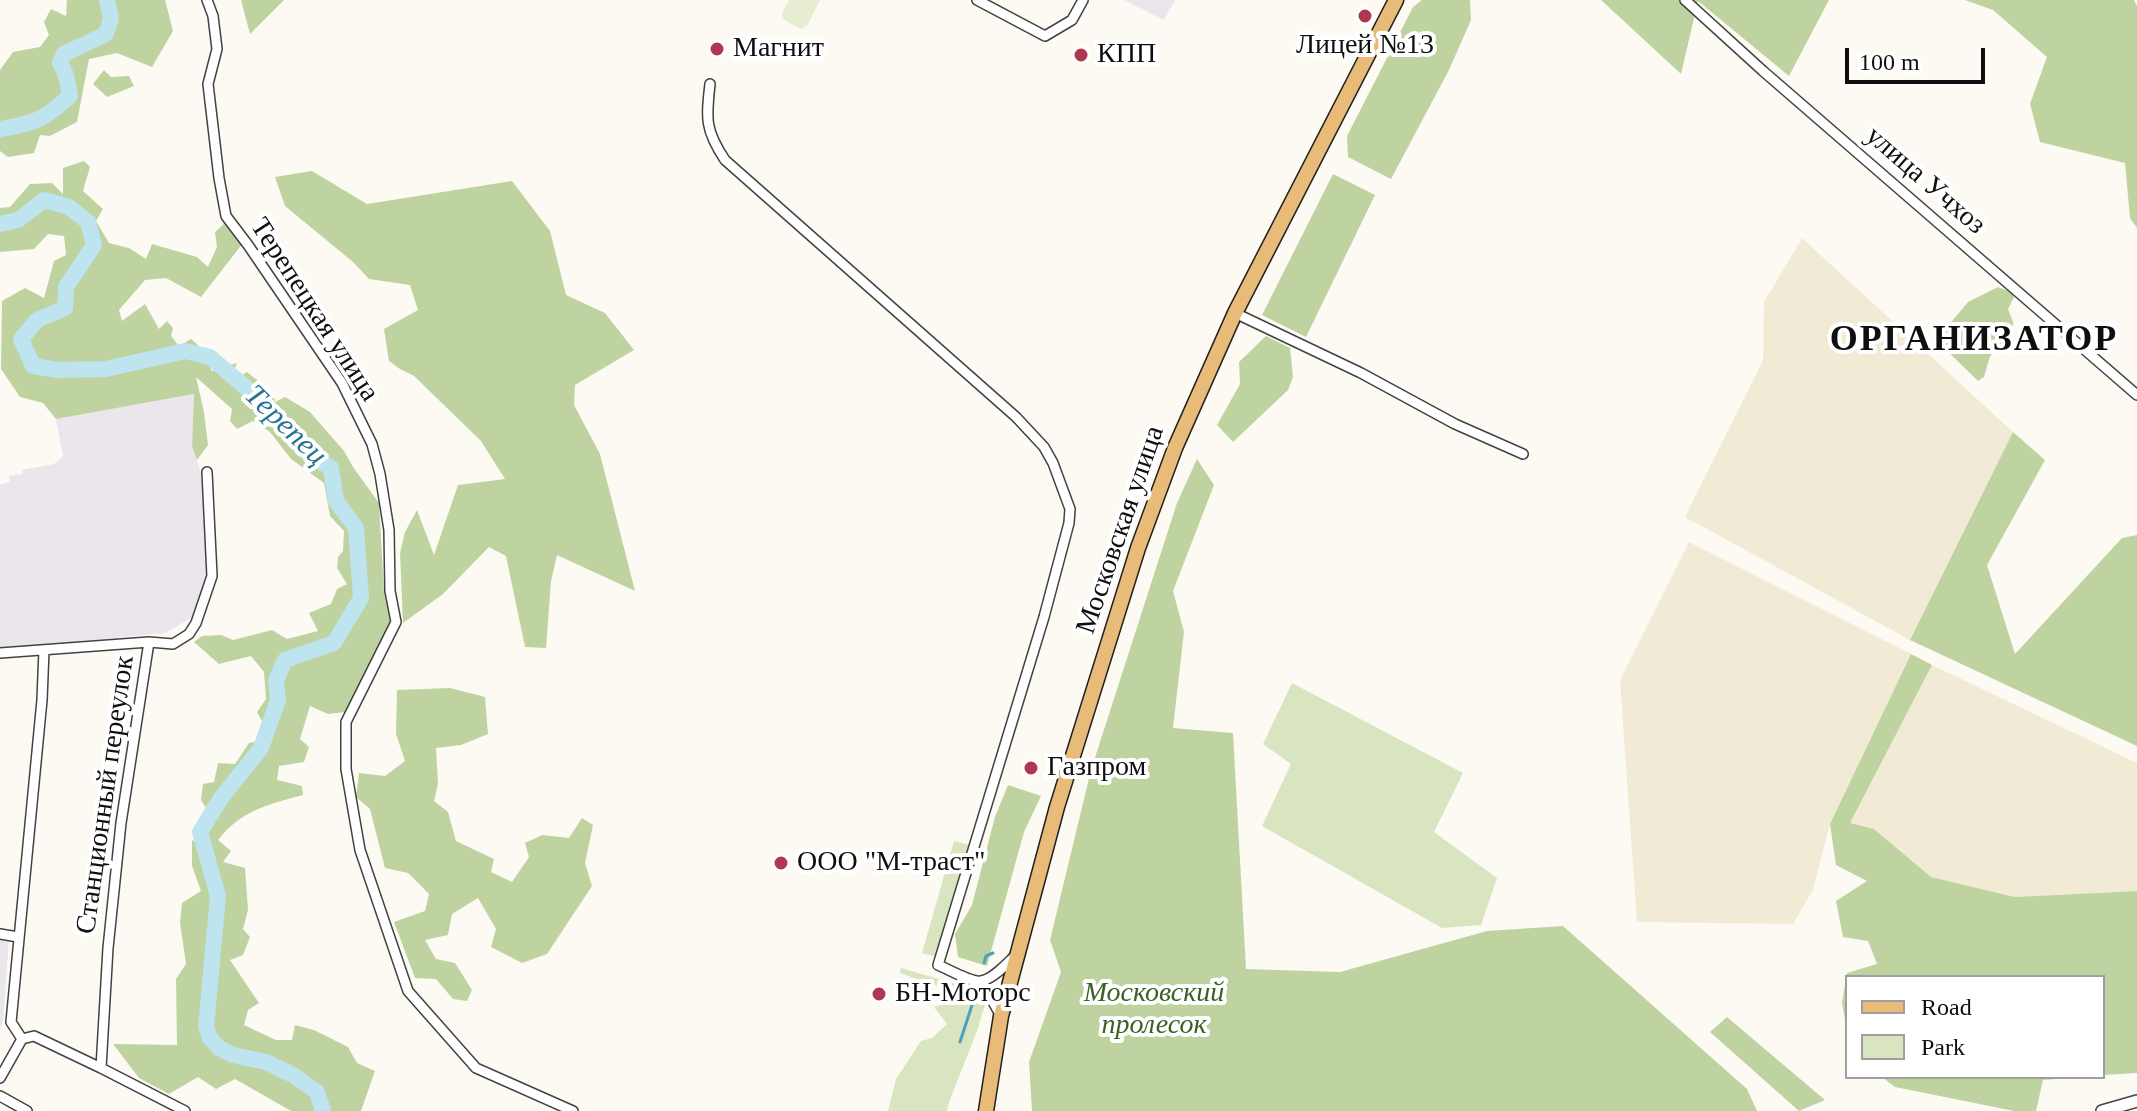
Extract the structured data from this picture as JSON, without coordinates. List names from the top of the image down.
{
  "streets": {
    "main road": ["Московская улица"],
    "street": ["улица Учхоз", "Терепецкая улица", "Станционный переулок"]
  },
  "districts": ["ОРГАНИЗАТОР"],
  "water": ["Терепец"],
  "parks": ["Московский пролесок"],
  "places": [
    "Лицей №13",
    "Магнит",
    "КПП",
    "Газпром",
    "ООО \"М-траст\"",
    "БН-Моторс"
  ],
  "legend": ["Road", "Park"],
  "scale_bar": "100 m"
}
